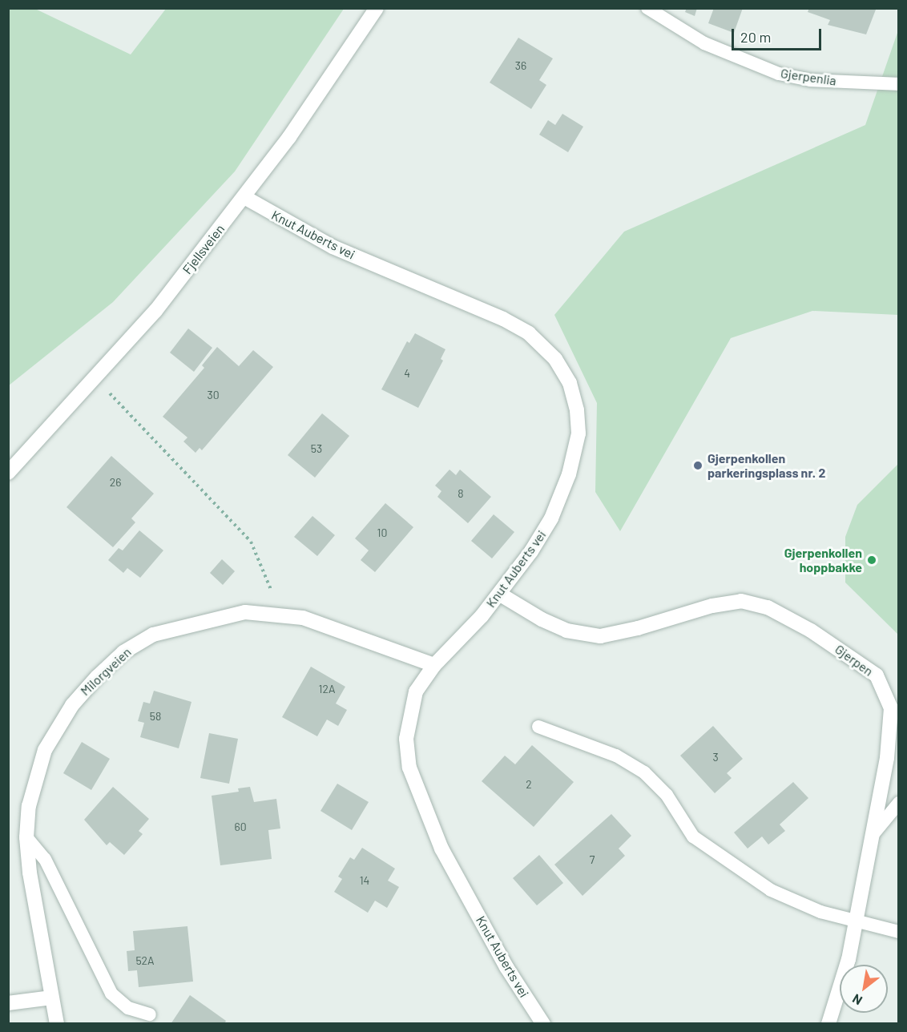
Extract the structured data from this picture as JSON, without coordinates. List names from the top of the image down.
{
  "streets": {
    "street": [
      "Knut Auberts vei",
      "Fjellsveien",
      "Gjerpen",
      "Milorgveien"
    ],
    "lane": ["Gjerpenlia"]
  },
  "crossings": [
    ["Knut Auberts vei", "Fjellsveien"],
    ["Knut Auberts vei", "Gjerpen"],
    ["Knut Auberts vei", "Milorgveien"]
  ],
  "places": ["Gjerpenkollen parkeringsplass nr. 2", "Gjerpenkollen hoppbakke"],
  "house_numbers": [
    "36",
    "4",
    "30",
    "53",
    "26",
    "8",
    "10",
    "12A",
    "58",
    "3",
    "2",
    "60",
    "7",
    "14",
    "52A"
  ],
  "scale_bar": "20 m",
  "north": "bottom left"
}
